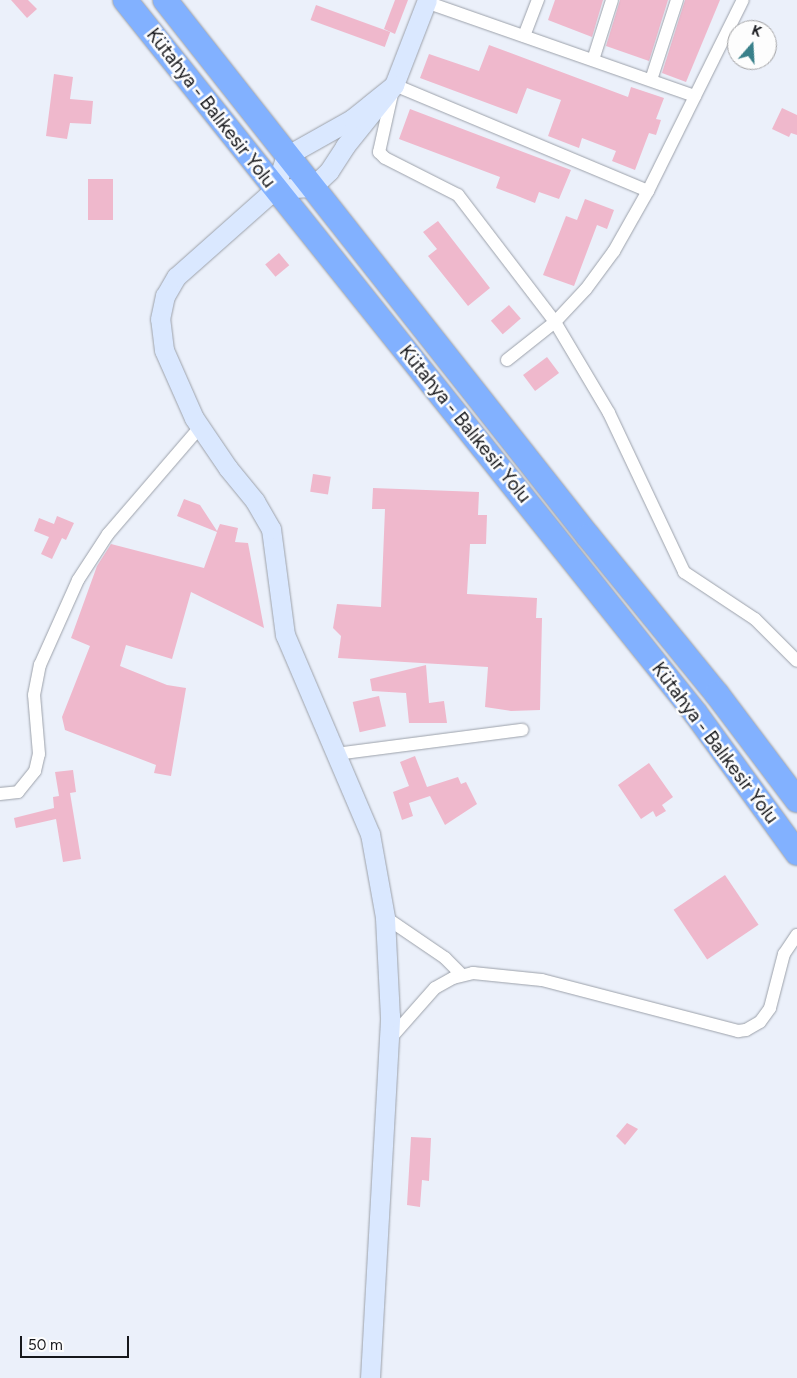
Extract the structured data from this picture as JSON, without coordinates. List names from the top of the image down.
{
  "streets": {
    "highway": ["Kütahya - Balıkesir Yolu"]
  },
  "scale_bar": "50 m",
  "north": "top"
}
